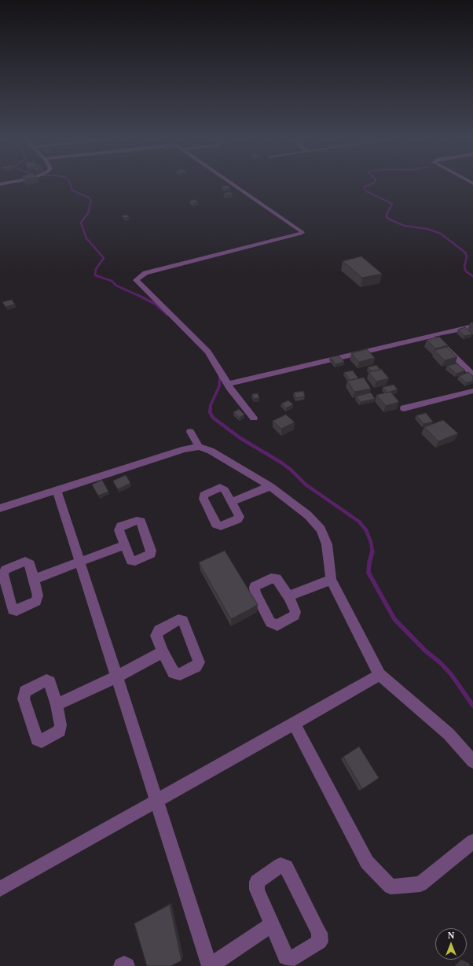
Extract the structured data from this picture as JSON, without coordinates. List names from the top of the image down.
{
  "north": "top"
}
